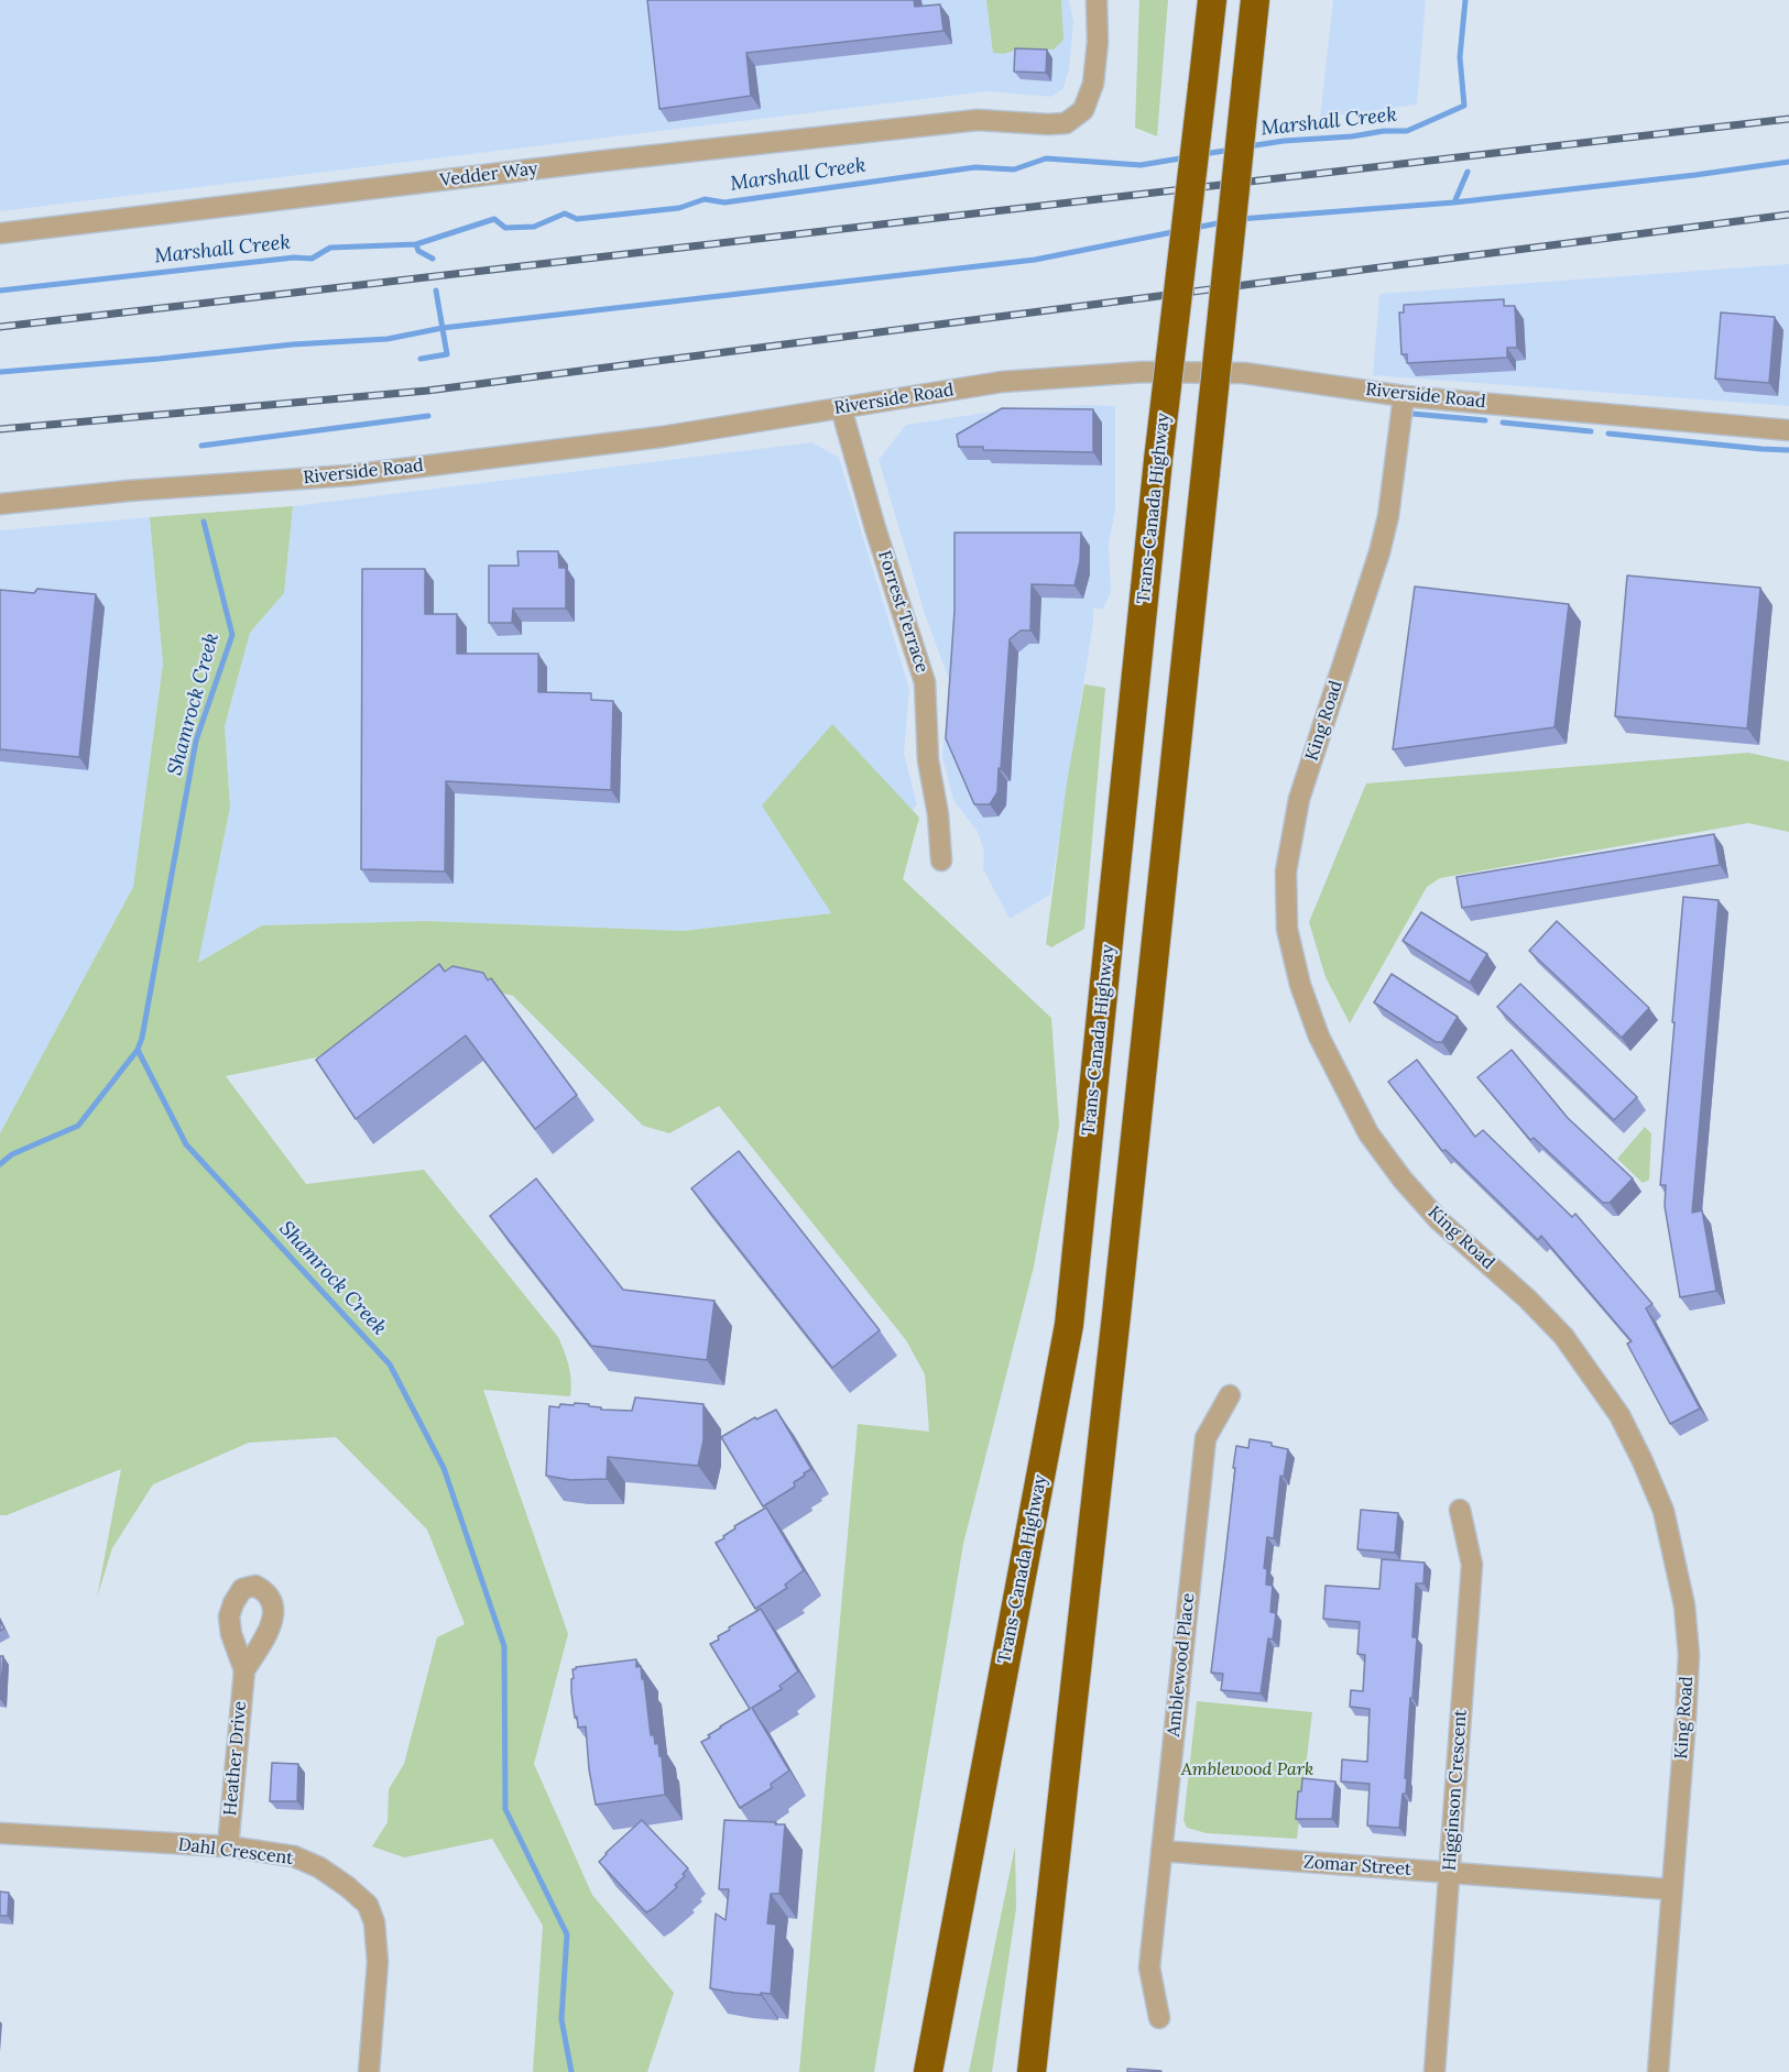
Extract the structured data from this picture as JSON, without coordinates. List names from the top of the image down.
{
  "streets": {
    "highway": ["Trans-Canada Highway"],
    "street": [
      "Vedder Way",
      "Riverside Road",
      "Forrest Terrace",
      "King Road",
      "Amblewood Place",
      "Heather Drive",
      "Higginson Crescent",
      "Dahl Crescent",
      "Zomar Street"
    ]
  },
  "crossings": [
    ["Riverside Road", "Forrest Terrace"],
    ["Riverside Road", "King Road"],
    ["King Road", "Zomar Street"],
    ["Amblewood Place", "Zomar Street"],
    ["Heather Drive", "Dahl Crescent"],
    ["Higginson Crescent", "Zomar Street"]
  ],
  "water": ["Marshall Creek", "Shamrock Creek"],
  "parks": ["Amblewood Park"]
}
